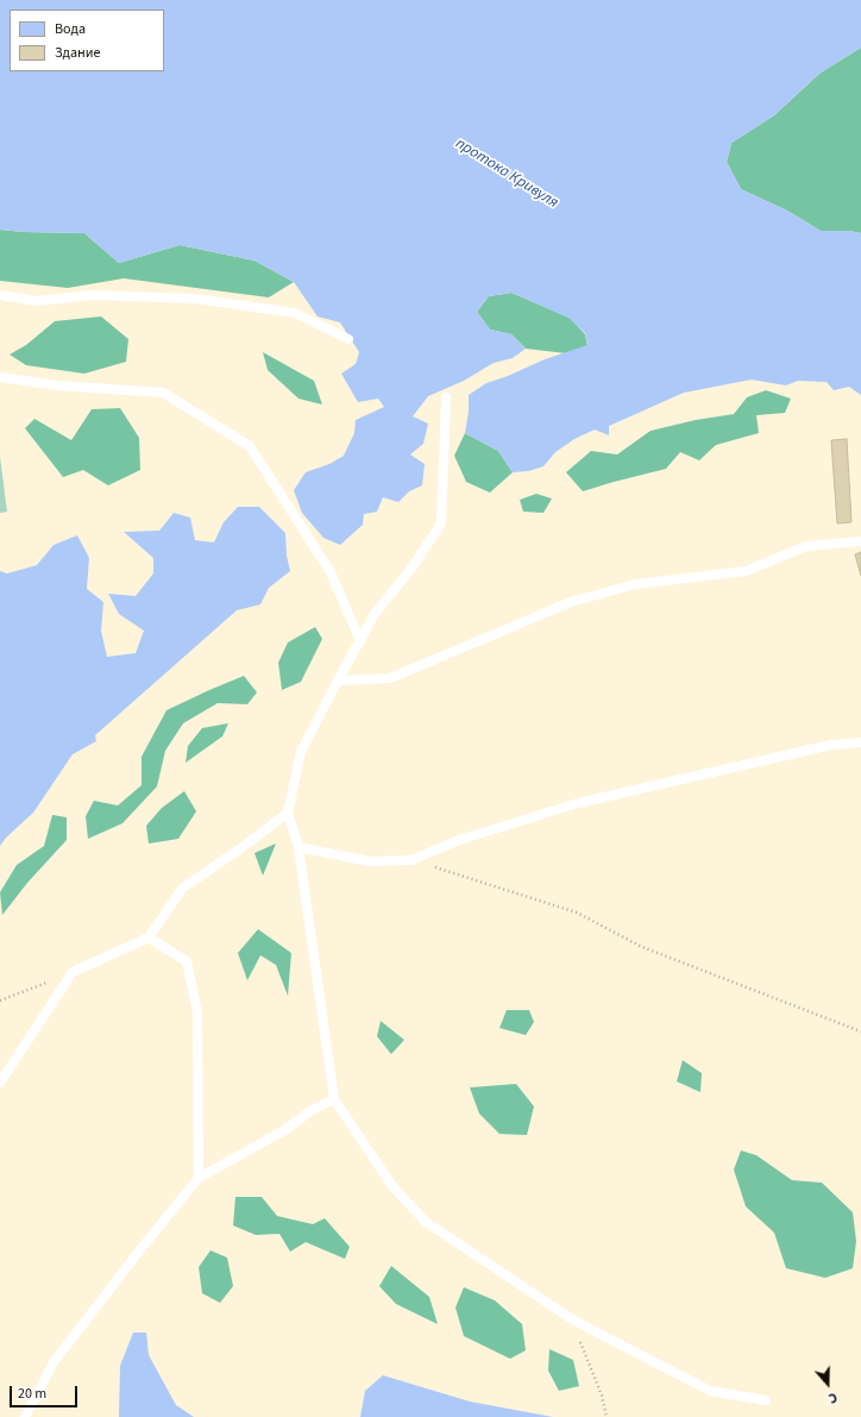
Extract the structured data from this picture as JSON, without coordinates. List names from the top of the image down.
{
  "water": ["протока Кривуля"],
  "legend": ["Вода", "Здание"],
  "scale_bar": "20 m",
  "north": "bottom"
}
